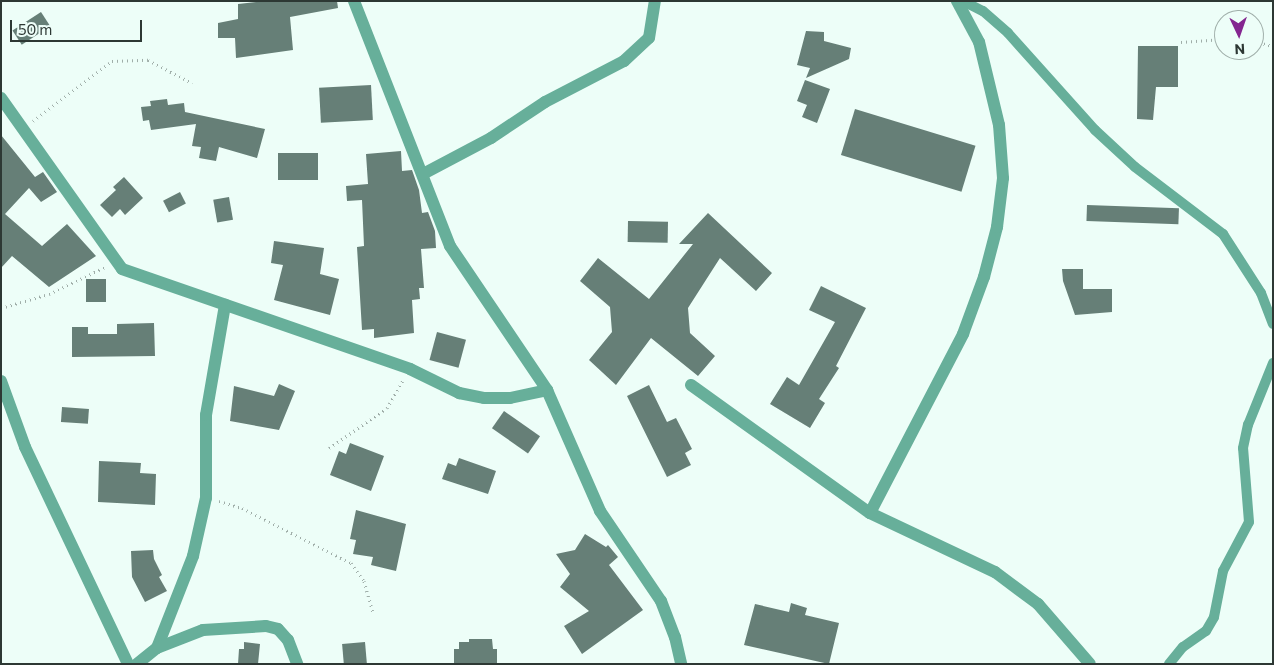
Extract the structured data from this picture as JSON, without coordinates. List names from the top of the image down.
{
  "scale_bar": "50 m",
  "north": "bottom"
}
